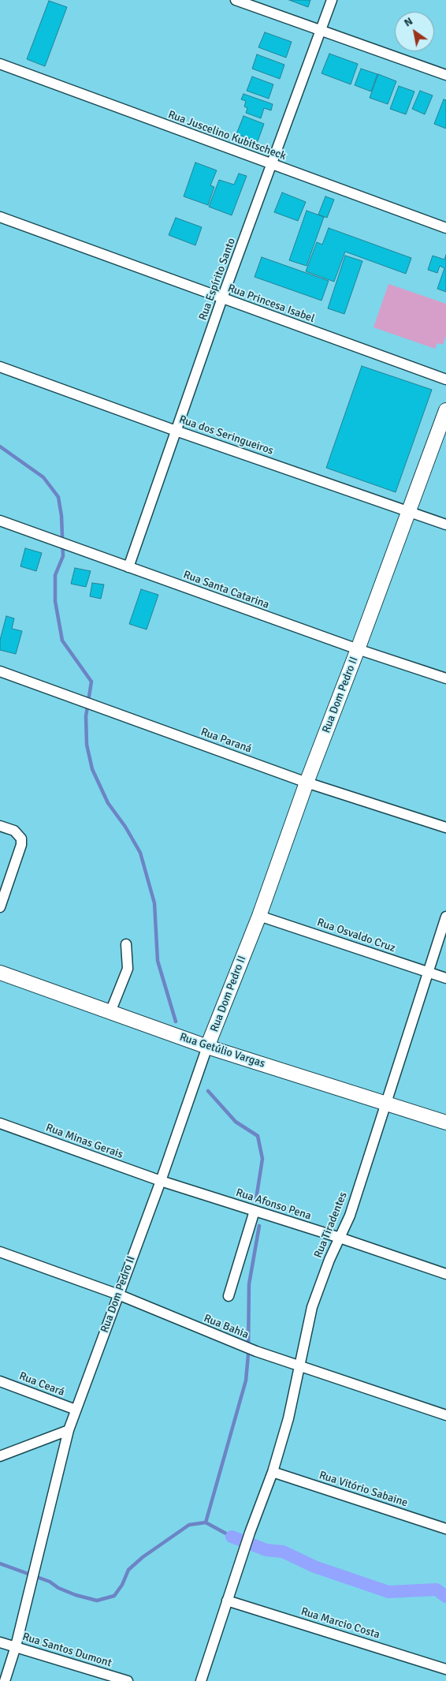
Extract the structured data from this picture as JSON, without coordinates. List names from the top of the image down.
{
  "streets": {
    "street": [
      "Rua Juscelino Kubitscheck",
      "Rua Espírito Santo",
      "Rua Princesa Isabel",
      "Rua dos Seringueiros",
      "Rua Santa Catarina",
      "Rua Dom Pedro II",
      "Rua Paraná",
      "Rua Osvaldo Cruz",
      "Rua Getúlio Vargas",
      "Rua Minas Gerais",
      "Rua Afonso Pena",
      "Rua Tiradentes",
      "Rua Bahia",
      "Rua Ceará",
      "Rua Vitório Sabaine",
      "Rua Marcio Costa",
      "Rua Santos Dumont"
    ]
  },
  "crossings": [
    ["Rua Juscelino Kubitscheck", "Rua Espírito Santo"],
    ["Rua Espírito Santo", "Rua Princesa Isabel"],
    ["Rua Espírito Santo", "Rua dos Seringueiros"],
    ["Rua Espírito Santo", "Rua Santa Catarina"],
    ["Rua dos Seringueiros", "Rua Dom Pedro II"],
    ["Rua Santa Catarina", "Rua Dom Pedro II"],
    ["Rua Dom Pedro II", "Rua Paraná"],
    ["Rua Dom Pedro II", "Rua Osvaldo Cruz"],
    ["Rua Dom Pedro II", "Rua Getúlio Vargas"],
    ["Rua Dom Pedro II", "Rua Minas Gerais"],
    ["Rua Dom Pedro II", "Rua Afonso Pena"],
    ["Rua Dom Pedro II", "Rua Bahia"],
    ["Rua Dom Pedro II", "Rua Ceará"],
    ["Rua Dom Pedro II", "Rua Santos Dumont"],
    ["Rua Osvaldo Cruz", "Rua Tiradentes"],
    ["Rua Getúlio Vargas", "Rua Tiradentes"],
    ["Rua Minas Gerais", "Rua Afonso Pena"],
    ["Rua Afonso Pena", "Rua Tiradentes"],
    ["Rua Tiradentes", "Rua Bahia"],
    ["Rua Tiradentes", "Rua Vitório Sabaine"],
    ["Rua Tiradentes", "Rua Marcio Costa"]
  ],
  "north": "top left"
}
